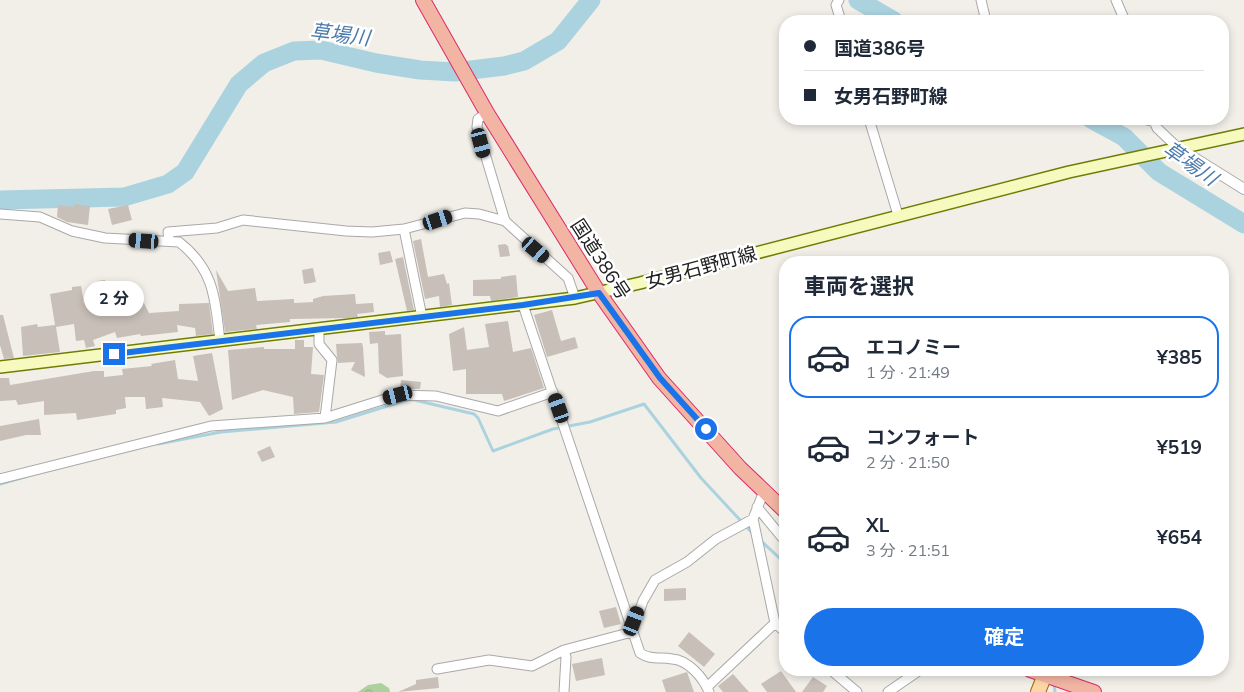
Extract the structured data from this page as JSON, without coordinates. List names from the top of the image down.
{
  "streets": {
    "highway": ["国道386号"],
    "main road": ["女男石野町線"]
  },
  "crossings": [
    ["国道386号", "女男石野町線"]
  ],
  "water": ["草場川"],
  "page": {
    "banner": ["国道386号", "女男石野町線"],
    "heading": "車両を選択",
    "bubble": "2 分",
    "list": [
      {
        "name": "エコノミー",
        "note": "1 分 · 21:49",
        "value": "¥385"
      },
      {
        "name": "コンフォート",
        "note": "2 分 · 21:50",
        "value": "¥519"
      },
      {
        "name": "XL",
        "note": "3 分 · 21:51",
        "value": "¥654"
      }
    ],
    "buttons": "確定"
  }
}
